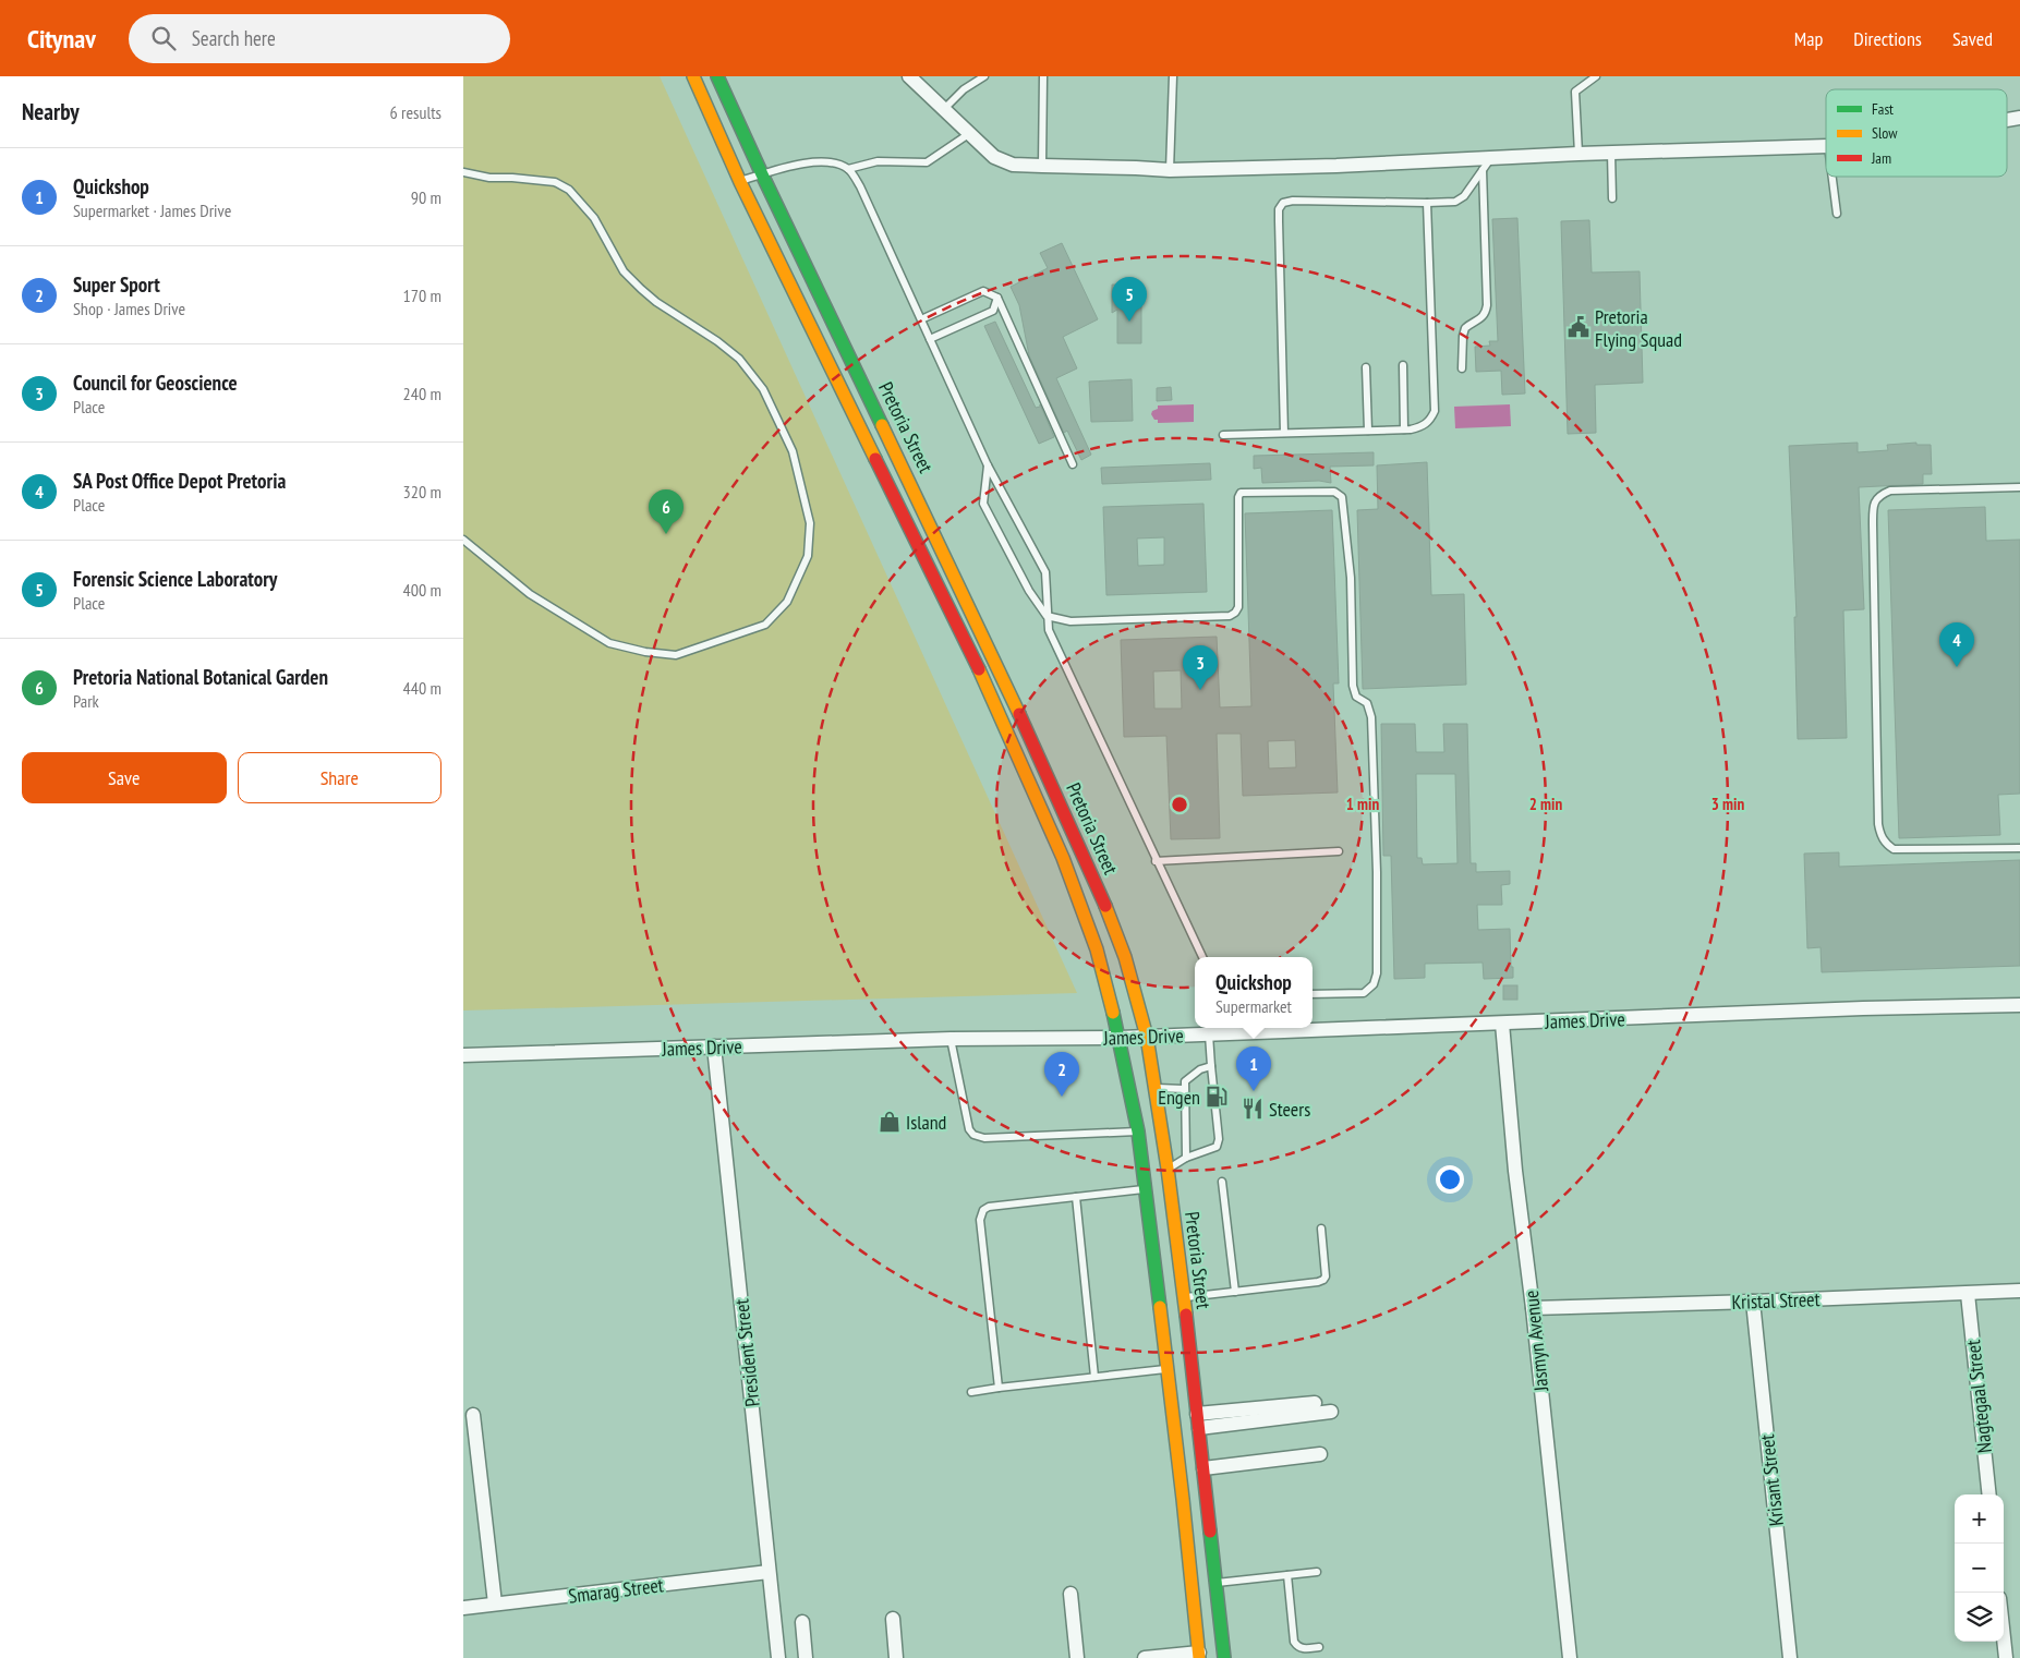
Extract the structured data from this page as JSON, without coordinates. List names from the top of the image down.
{
  "streets": {
    "main road": ["Pretoria Street"],
    "street": [
      "James Drive",
      "Kristal Street",
      "Jasmyn Avenue",
      "President Street",
      "Nagtegaal Street",
      "Krisant Street",
      "Smarag Street"
    ]
  },
  "crossings": [
    ["Pretoria Street", "James Drive"],
    ["James Drive", "Jasmyn Avenue"],
    ["James Drive", "President Street"],
    ["Kristal Street", "Jasmyn Avenue"],
    ["Kristal Street", "Nagtegaal Street"],
    ["Kristal Street", "Krisant Street"],
    ["President Street", "Smarag Street"]
  ],
  "places": {
    "public building": ["Pretoria Flying Squad"],
    "fuel station": ["Engen"],
    "restaurant": ["Steers"],
    "shop": ["Island"]
  },
  "legend": ["Fast", "Slow", "Jam"],
  "page": {
    "header": "Citynav",
    "search": "Search here",
    "nav": ["Map", "Directions", "Saved"],
    "heading": ["Nearby", "6 results"],
    "list": [
      {
        "mark": "1",
        "name": "Quickshop",
        "note": "Supermarket · James Drive",
        "value": "90 m"
      },
      {
        "mark": "2",
        "name": "Super Sport",
        "note": "Shop · James Drive",
        "value": "170 m"
      },
      {
        "mark": "3",
        "name": "Council for Geoscience",
        "note": "Place",
        "value": "240 m"
      },
      {
        "mark": "4",
        "name": "SA Post Office Depot Pretoria",
        "note": "Place",
        "value": "320 m"
      },
      {
        "mark": "5",
        "name": "Forensic Science Laboratory",
        "note": "Place",
        "value": "400 m"
      },
      {
        "mark": "6",
        "name": "Pretoria National Botanical Garden",
        "note": "Park",
        "value": "440 m"
      }
    ],
    "pins": [
      "5",
      "6",
      "4",
      "3",
      "1",
      "2"
    ],
    "buttons": ["Save", "Share"],
    "popup": ["Quickshop", "Supermarket"],
    "map_buttons": ["+", "−"]
  },
  "rings": ["1 min", "2 min", "3 min"]
}
